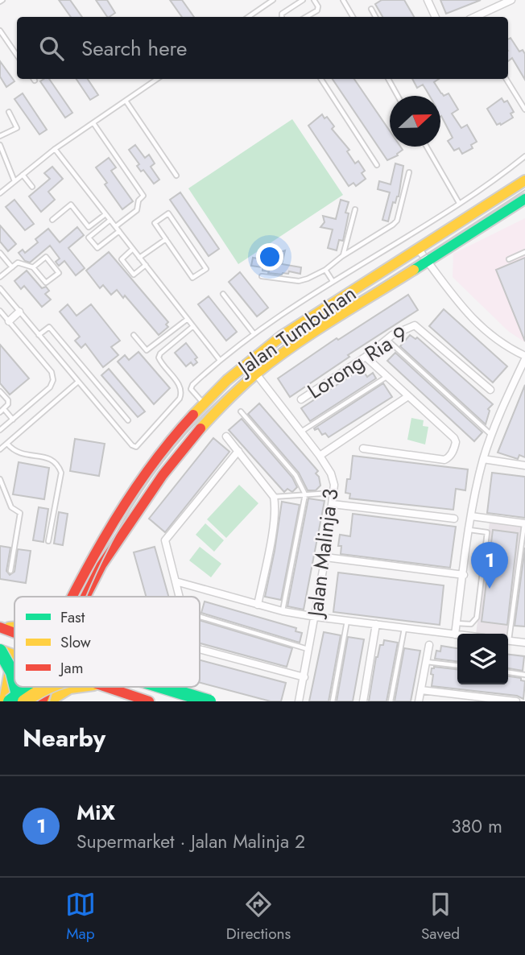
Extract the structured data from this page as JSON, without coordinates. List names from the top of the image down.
{
  "streets": {
    "main road": ["Jalan Tumbuhan"],
    "street": ["Lorong Ria 9", "Jalan Malinja 3"]
  },
  "crossings": [
    ["Jalan Tumbuhan", "Jalan Malinja 3"]
  ],
  "legend": ["Fast", "Slow", "Jam"],
  "north": "right",
  "page": {
    "search": "Search here",
    "pins": "1",
    "heading": "Nearby",
    "list": [
      {
        "mark": "1",
        "name": "MiX",
        "note": "Supermarket · Jalan Malinja 2",
        "value": "380 m"
      }
    ],
    "nav": ["Map", "Directions", "Saved"]
  }
}
